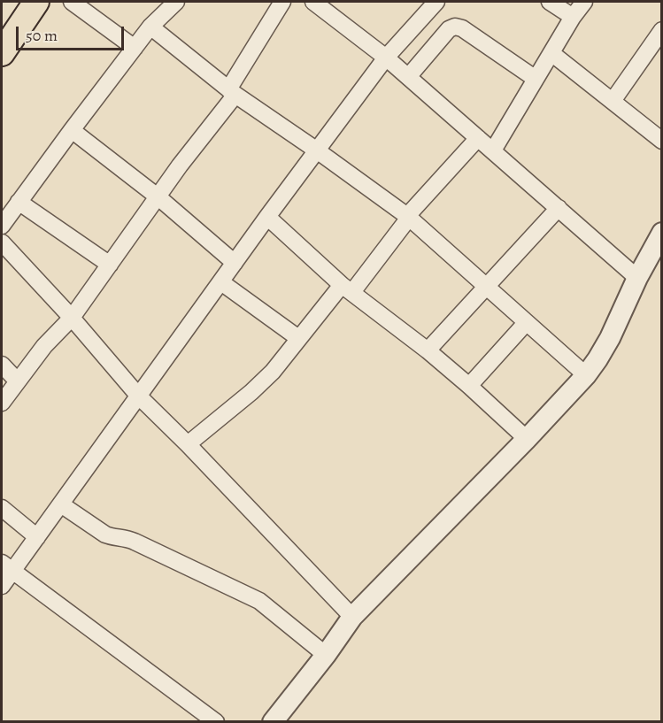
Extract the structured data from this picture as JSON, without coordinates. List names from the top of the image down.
{
  "scale_bar": "50 m"
}
